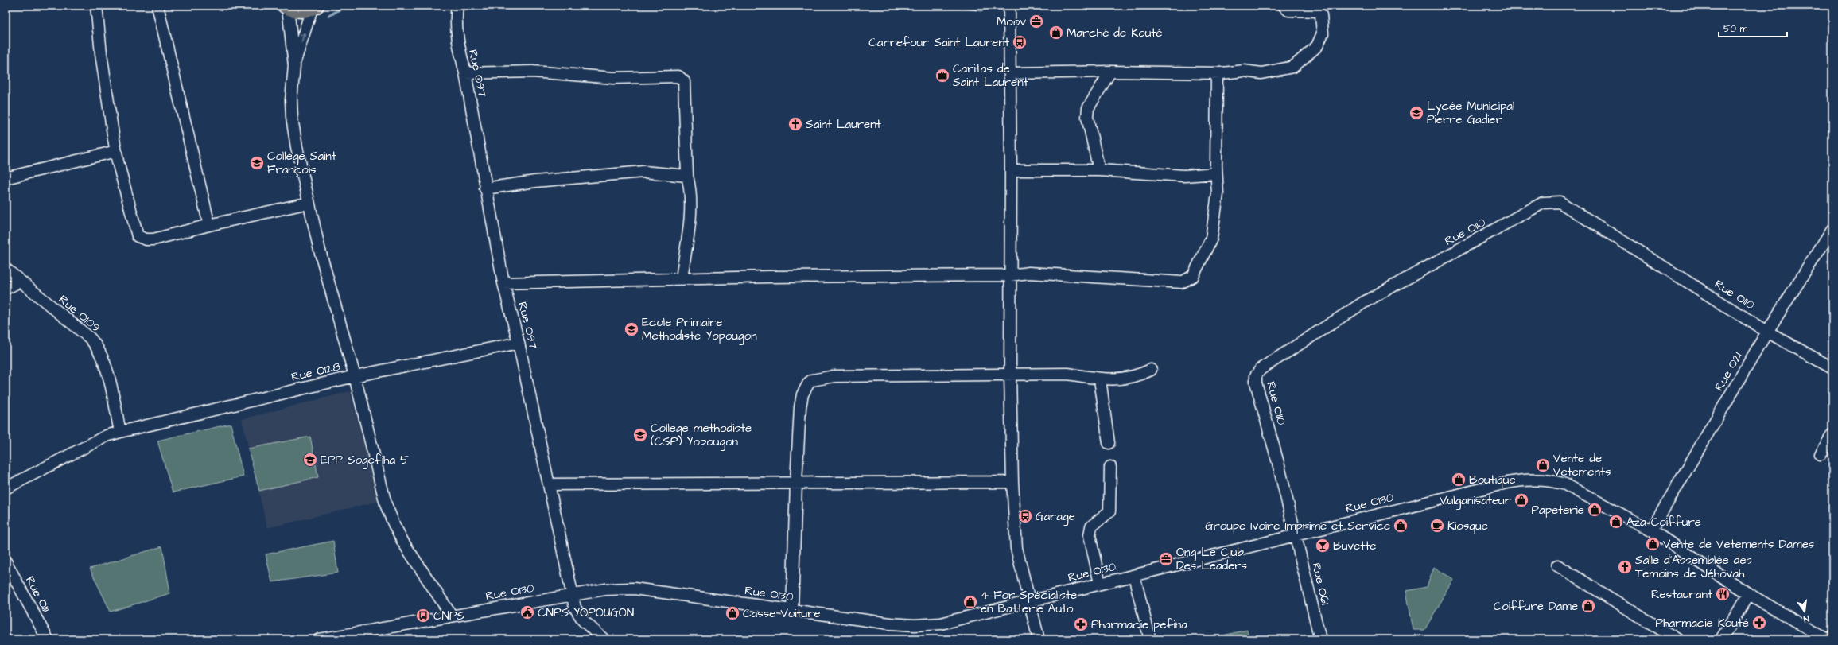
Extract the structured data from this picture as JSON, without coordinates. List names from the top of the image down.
{
  "streets": {
    "street": [
      "Rue O97",
      "Rue O110",
      "Rue O109",
      "Rue O128",
      "Rue O21",
      "Rue O130",
      "Rue O61",
      "Rue O111"
    ]
  },
  "crossings": [
    ["Rue O97", "Rue O128"],
    ["Rue O97", "Rue O130"],
    ["Rue O110", "Rue O21"],
    ["Rue O110", "Rue O130"],
    ["Rue O110", "Rue O61"],
    ["Rue O109", "Rue O128"],
    ["Rue O21", "Rue O130"],
    ["Rue O130", "Rue O61"]
  ],
  "places": {
    "office": ["Moov", "Caritas de Saint Laurent", "Ong Le Club Des Leaders"],
    "shop": [
      "Marché de Kouté",
      "Vente de Vetements",
      "Boutique",
      "Vulganisateur",
      "Papeterie",
      "Aza Coiffure",
      "Groupe Ivoire Imprime et Service",
      "Vente de Vetements Dames",
      "4 For Spécialiste en Batterie Auto",
      "Coiffure Dame",
      "Casse Voiture"
    ],
    "bus stop": ["Carrefour Saint Laurent", "Garage", "CNPS"],
    "school or university": [
      "Lycée Municipal Pierre Gadier",
      "Collège Saint François",
      "Ecole Primaire Methodiste Yopougon",
      "College methodiste (CSP) Yopougon",
      "EPP Sogefiha 5"
    ],
    "church": ["Saint Laurent", "Salle d'Assemblée des Temoins de Jéhovah"],
    "cafe": ["Kiosque"],
    "bar": ["Buvette"],
    "restaurant": ["Restaurant"],
    "public building": ["CNPS YOPOUGON"],
    "pharmacy": ["Pharmacie Kouté", "Pharmacie pefina"]
  },
  "scale_bar": "50 m",
  "north": "bottom"
}
